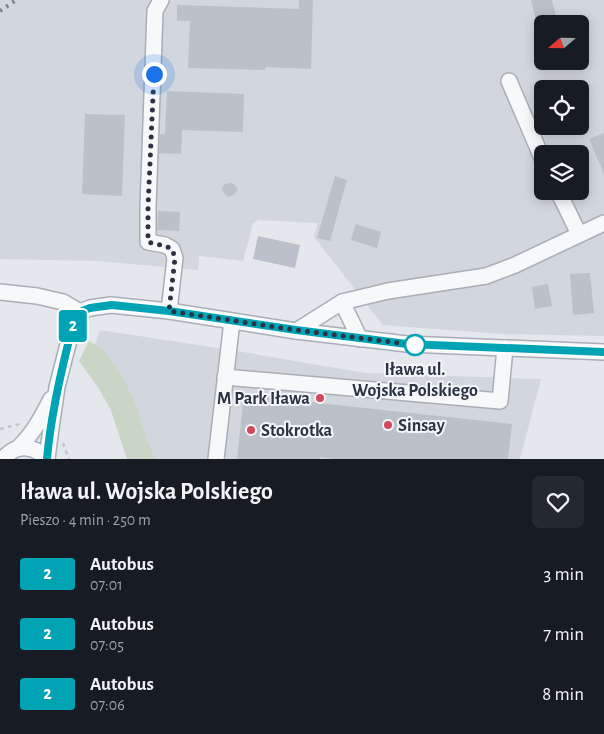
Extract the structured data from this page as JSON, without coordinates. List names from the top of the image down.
{
  "places": [
    "Iława ul. Wojska Polskiego",
    "M Park Iława",
    "Sinsay",
    "Stokrotka"
  ],
  "lines": ["bus line 2"],
  "north": "left",
  "page": {
    "on_map": "2",
    "heading": ["Iława ul. Wojska Polskiego", "Pieszo · 4 min · 250 m"],
    "list": [
      {
        "mark": "2",
        "name": "Autobus",
        "note": "07:01",
        "value": "3 min"
      },
      {
        "mark": "2",
        "name": "Autobus",
        "note": "07:05",
        "value": "7 min"
      },
      {
        "mark": "2",
        "name": "Autobus",
        "note": "07:06",
        "value": "8 min"
      }
    ]
  }
}
